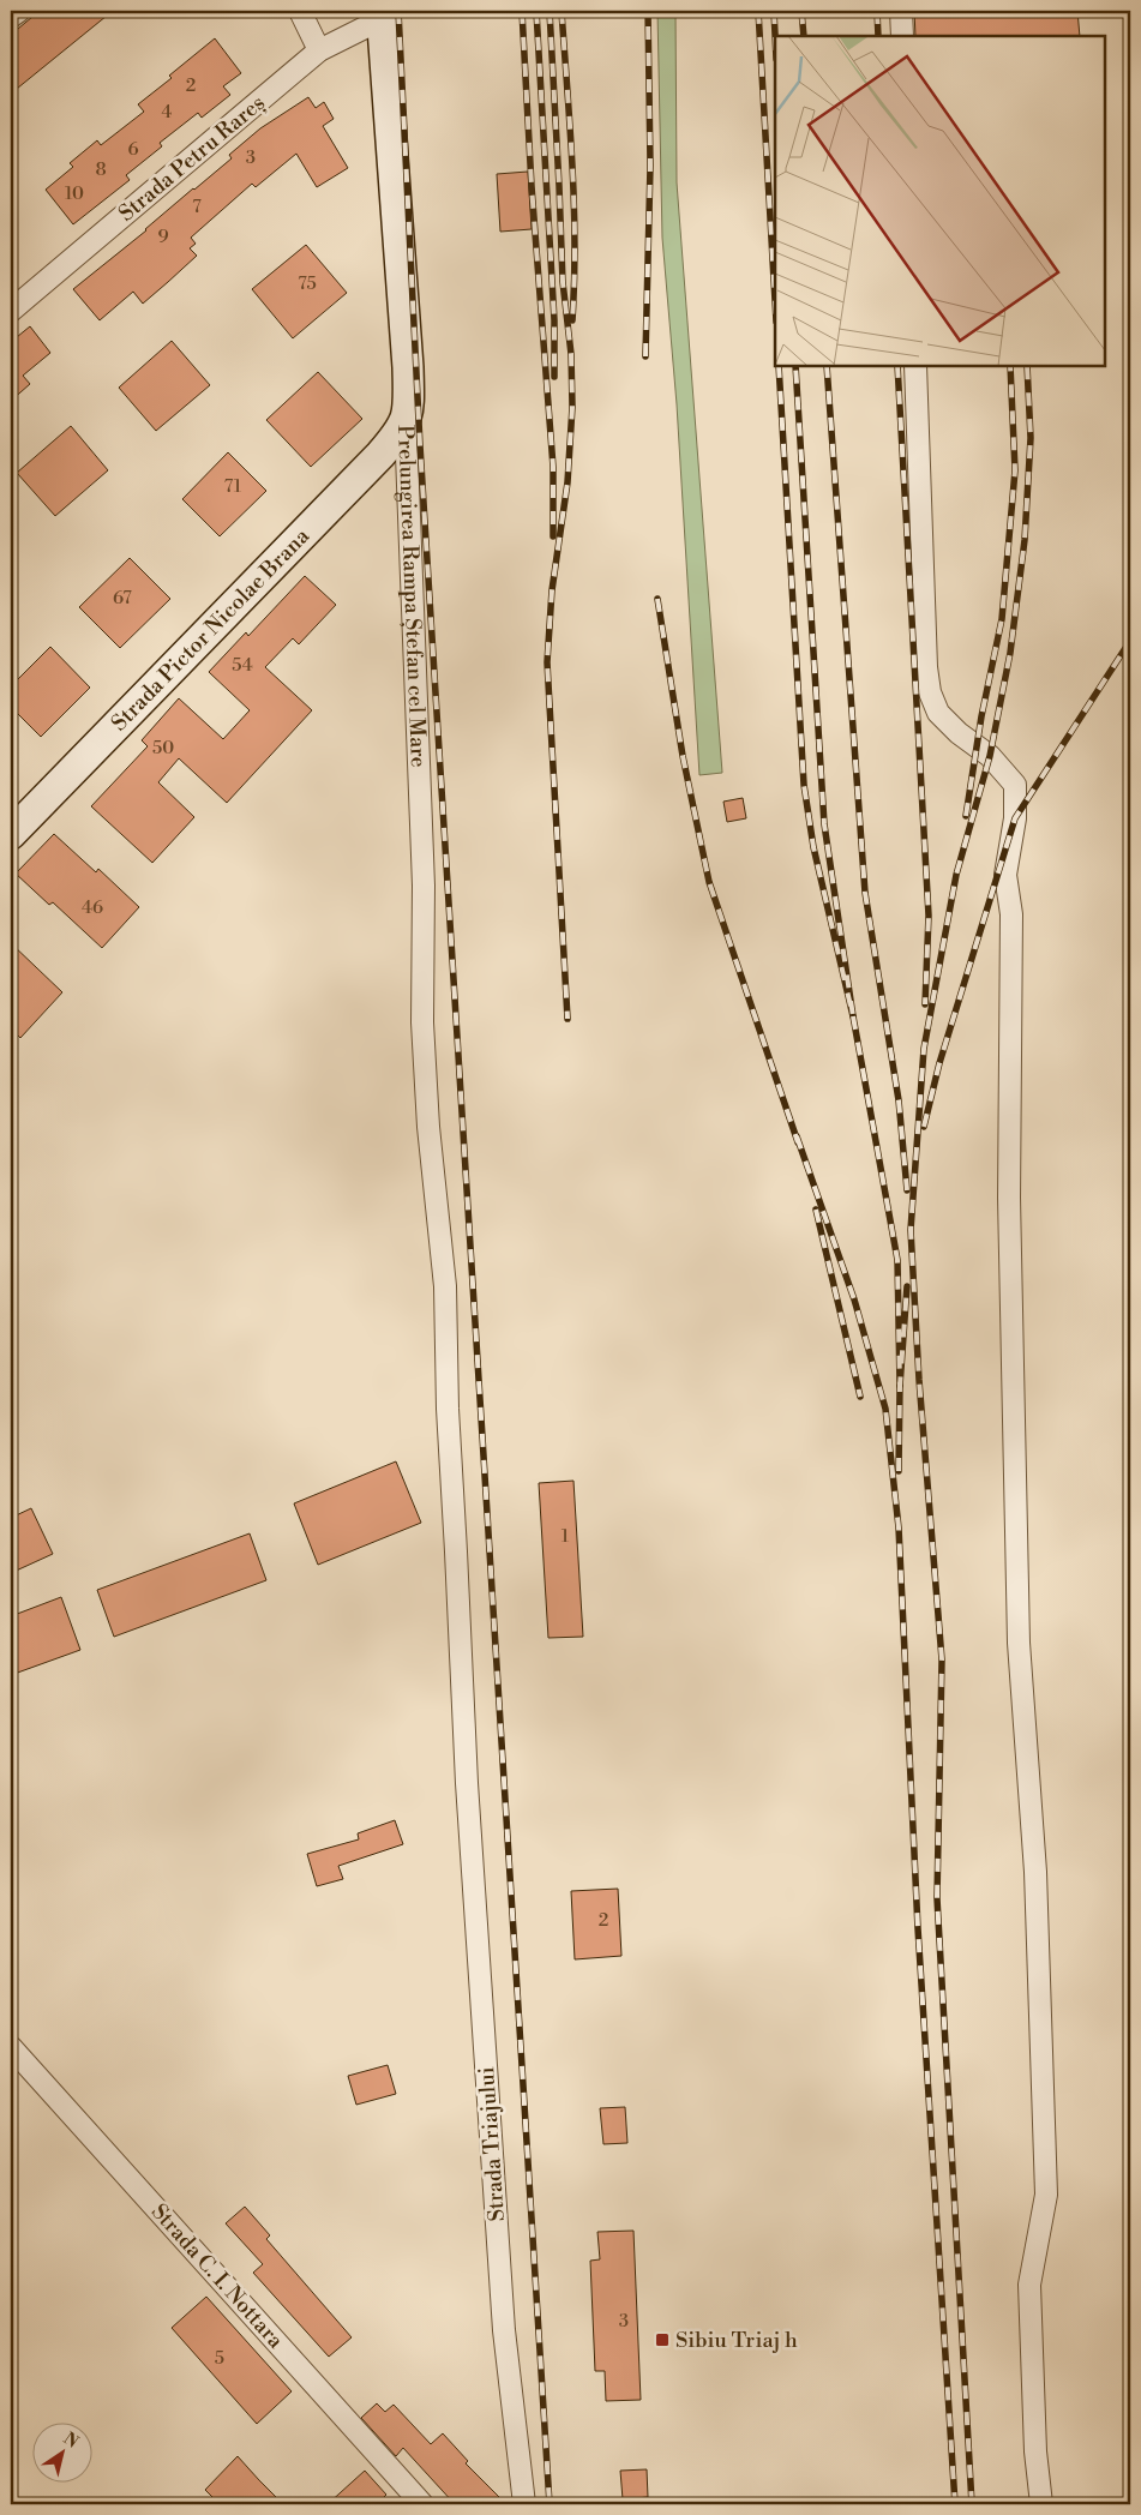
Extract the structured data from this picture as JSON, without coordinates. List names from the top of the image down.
{
  "streets": {
    "street": [
      "Strada Petru Rareș",
      "Prelungirea Rampa Ștefan cel Mare",
      "Strada Pictor Nicolae Brana",
      "Strada Triajului",
      "Strada C. I. Nottara"
    ]
  },
  "crossings": [
    ["Strada Petru Rareș", "Prelungirea Rampa Ștefan cel Mare"],
    ["Prelungirea Rampa Ștefan cel Mare", "Strada Pictor Nicolae Brana"],
    ["Prelungirea Rampa Ștefan cel Mare", "Strada Triajului"]
  ],
  "places": {
    "transit": ["Sibiu Triaj h"]
  },
  "house_numbers": [
    "2",
    "4",
    "6",
    "3",
    "8",
    "10",
    "7",
    "9",
    "75",
    "71",
    "67",
    "54",
    "50",
    "46",
    "1",
    "2",
    "3",
    "5"
  ],
  "north": "top right"
}
